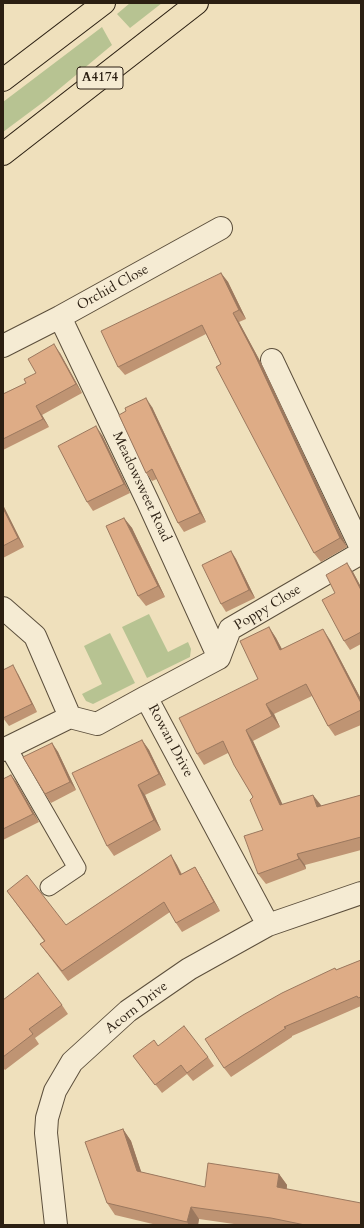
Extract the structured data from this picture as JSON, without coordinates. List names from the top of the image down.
{
  "streets": {
    "highway": ["A4174"],
    "street": [
      "Orchid Close",
      "Meadowsweet Road",
      "Poppy Close",
      "Rowan Drive",
      "Acorn Drive"
    ]
  },
  "crossings": [
    ["Orchid Close", "Meadowsweet Road"],
    ["Meadowsweet Road", "Poppy Close"],
    ["Rowan Drive", "Acorn Drive"]
  ]
}
